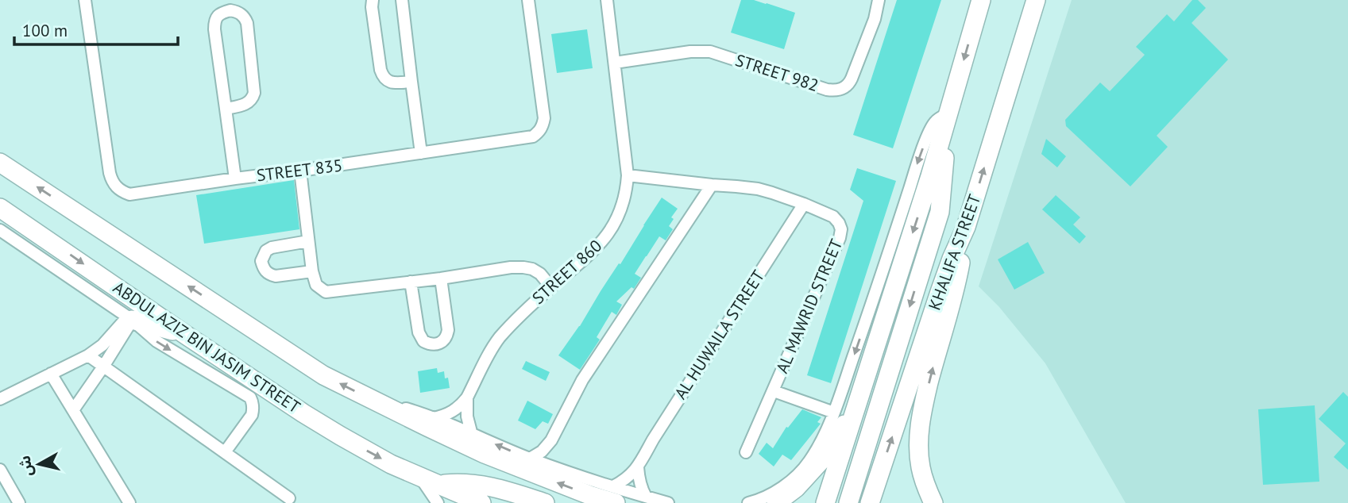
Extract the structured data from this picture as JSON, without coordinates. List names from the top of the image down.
{
  "streets": {
    "main road": ["KHALIFA STREET", "ABDUL AZIZ BIN JASIM STREET"],
    "street": [
      "STREET 982",
      "STREET 835",
      "STREET 860",
      "AL MAWRID STREET",
      "AL HUWAILA STREET"
    ]
  },
  "crossings": [
    ["STREET 982", "STREET 860"],
    ["STREET 860", "AL MAWRID STREET"],
    ["AL MAWRID STREET", "AL HUWAILA STREET"]
  ],
  "scale_bar": "100 m",
  "north": "left"
}
